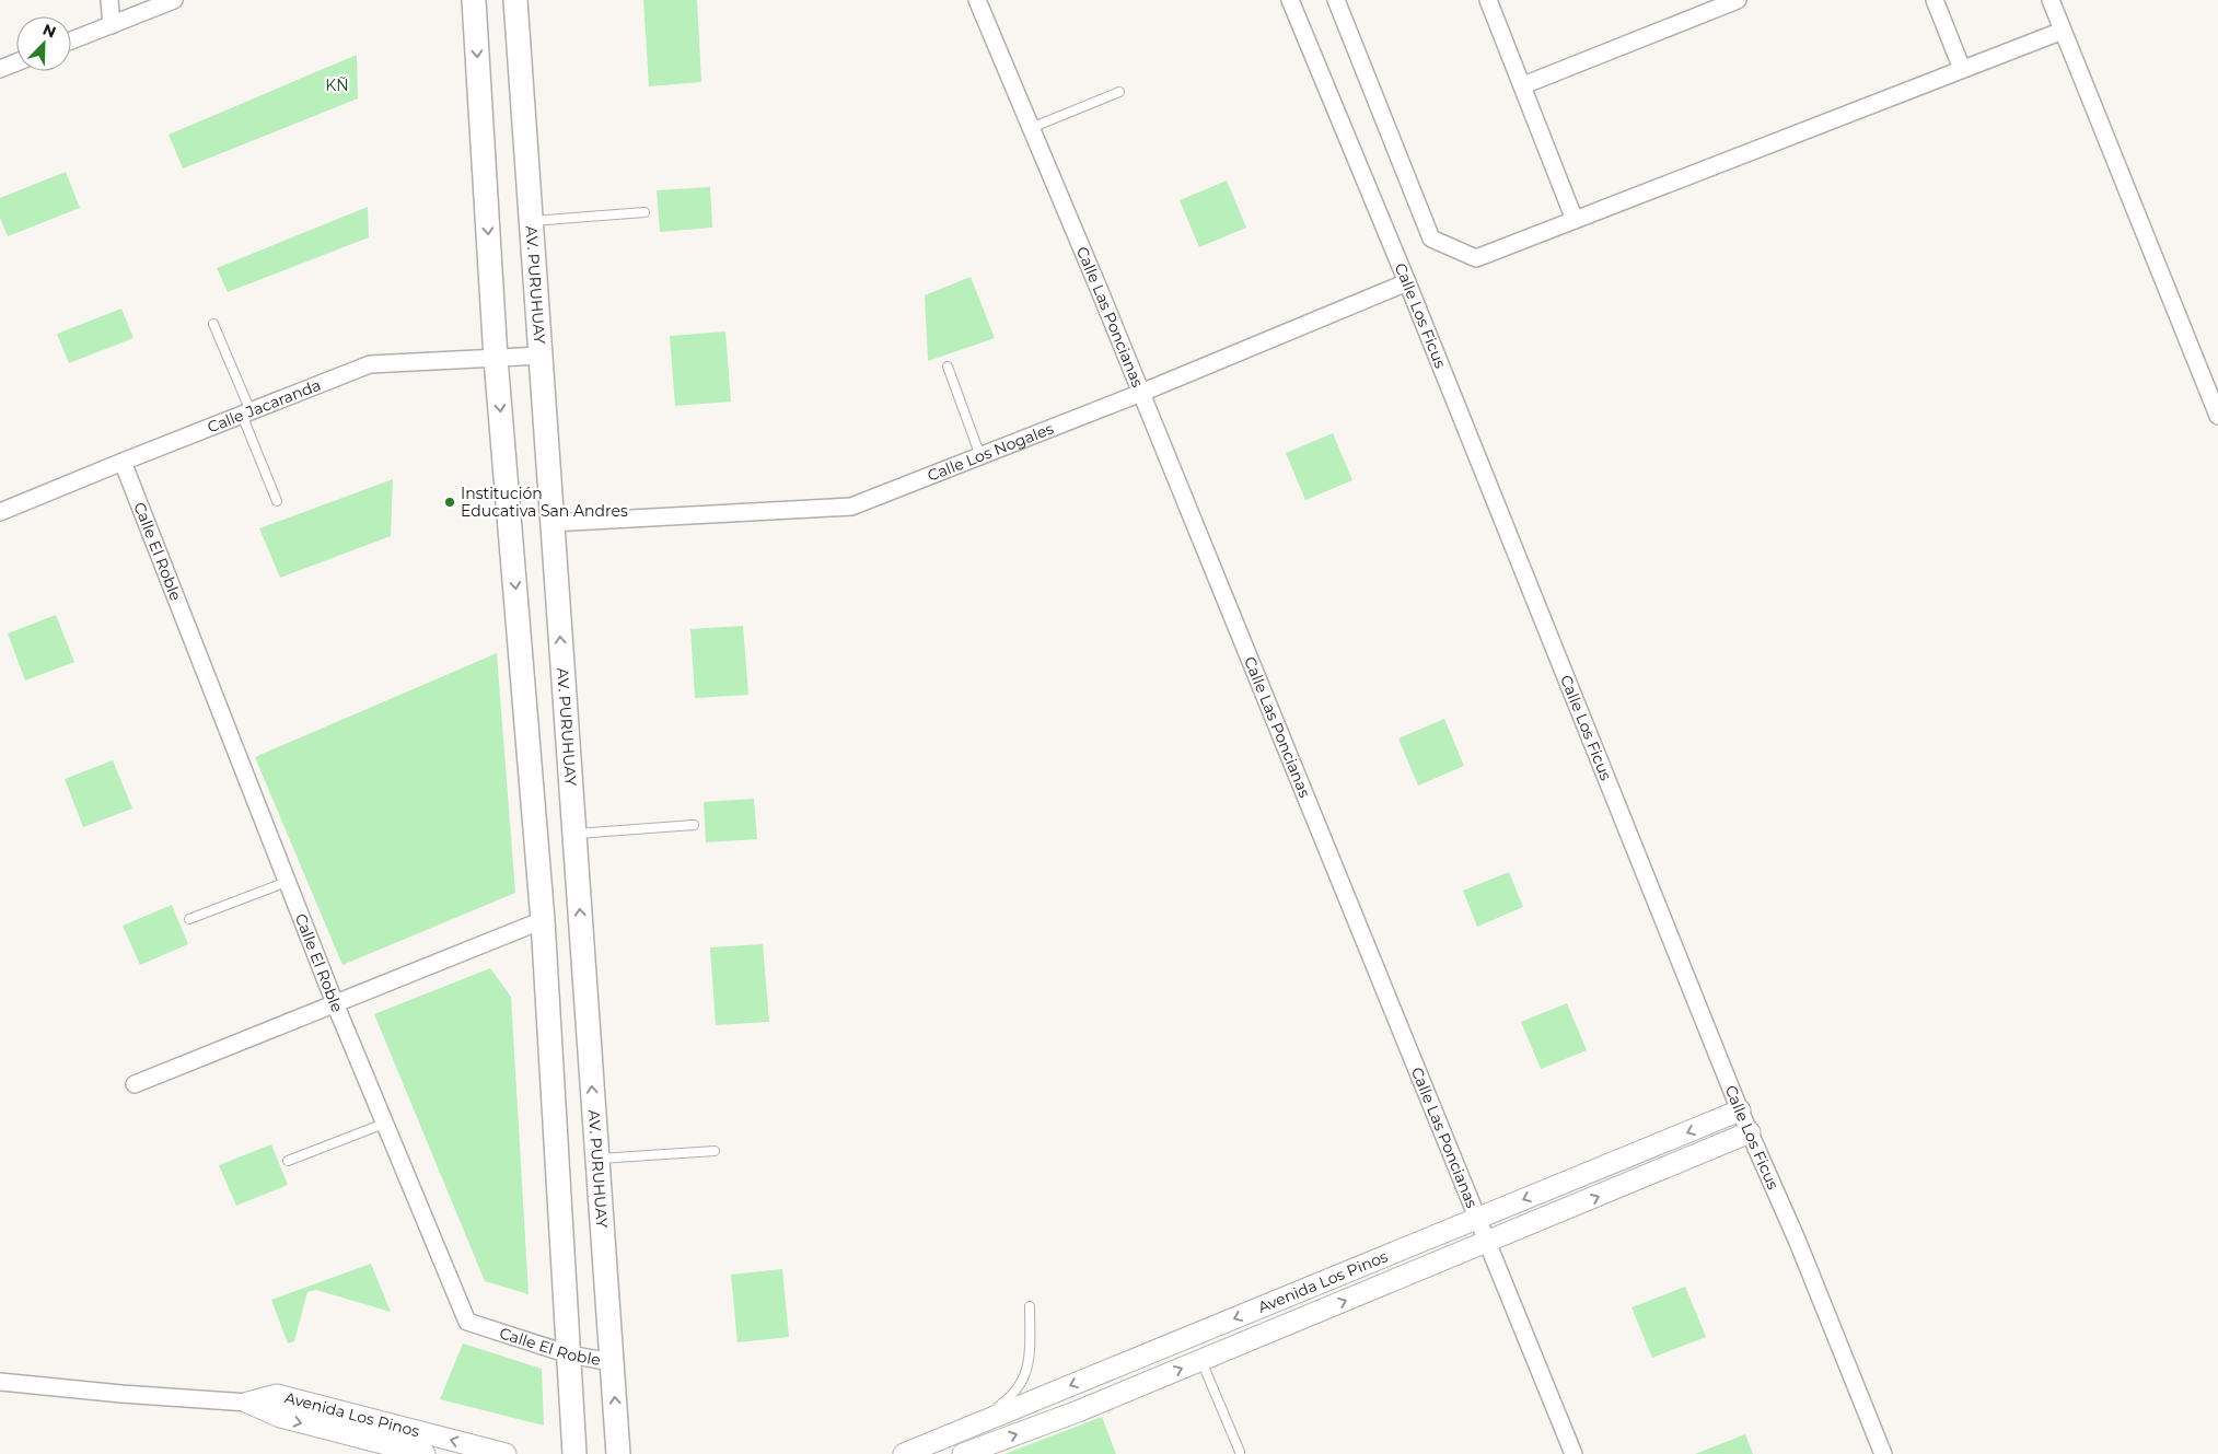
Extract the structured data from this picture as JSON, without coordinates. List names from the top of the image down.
{
  "streets": {
    "main road": ["AV. PURUHUAY"],
    "street": [
      "Calle Las Poncianas",
      "Calle Los Ficus",
      "Calle Jacaranda",
      "Calle Los Nogales",
      "Calle El Roble",
      "Avenida Los Pinos"
    ]
  },
  "crossings": [
    ["AV. PURUHUAY", "Calle Jacaranda"],
    ["AV. PURUHUAY", "Calle Los Nogales"],
    ["AV. PURUHUAY", "Calle El Roble"],
    ["Calle Las Poncianas", "Calle Los Nogales"],
    ["Calle Las Poncianas", "Avenida Los Pinos"],
    ["Calle Los Ficus", "Calle Los Nogales"],
    ["Calle Los Ficus", "Avenida Los Pinos"],
    ["Calle Jacaranda", "Calle El Roble"]
  ],
  "parks": ["KÑ"],
  "places": ["Institución Educativa San Andres"],
  "north": "top right"
}
